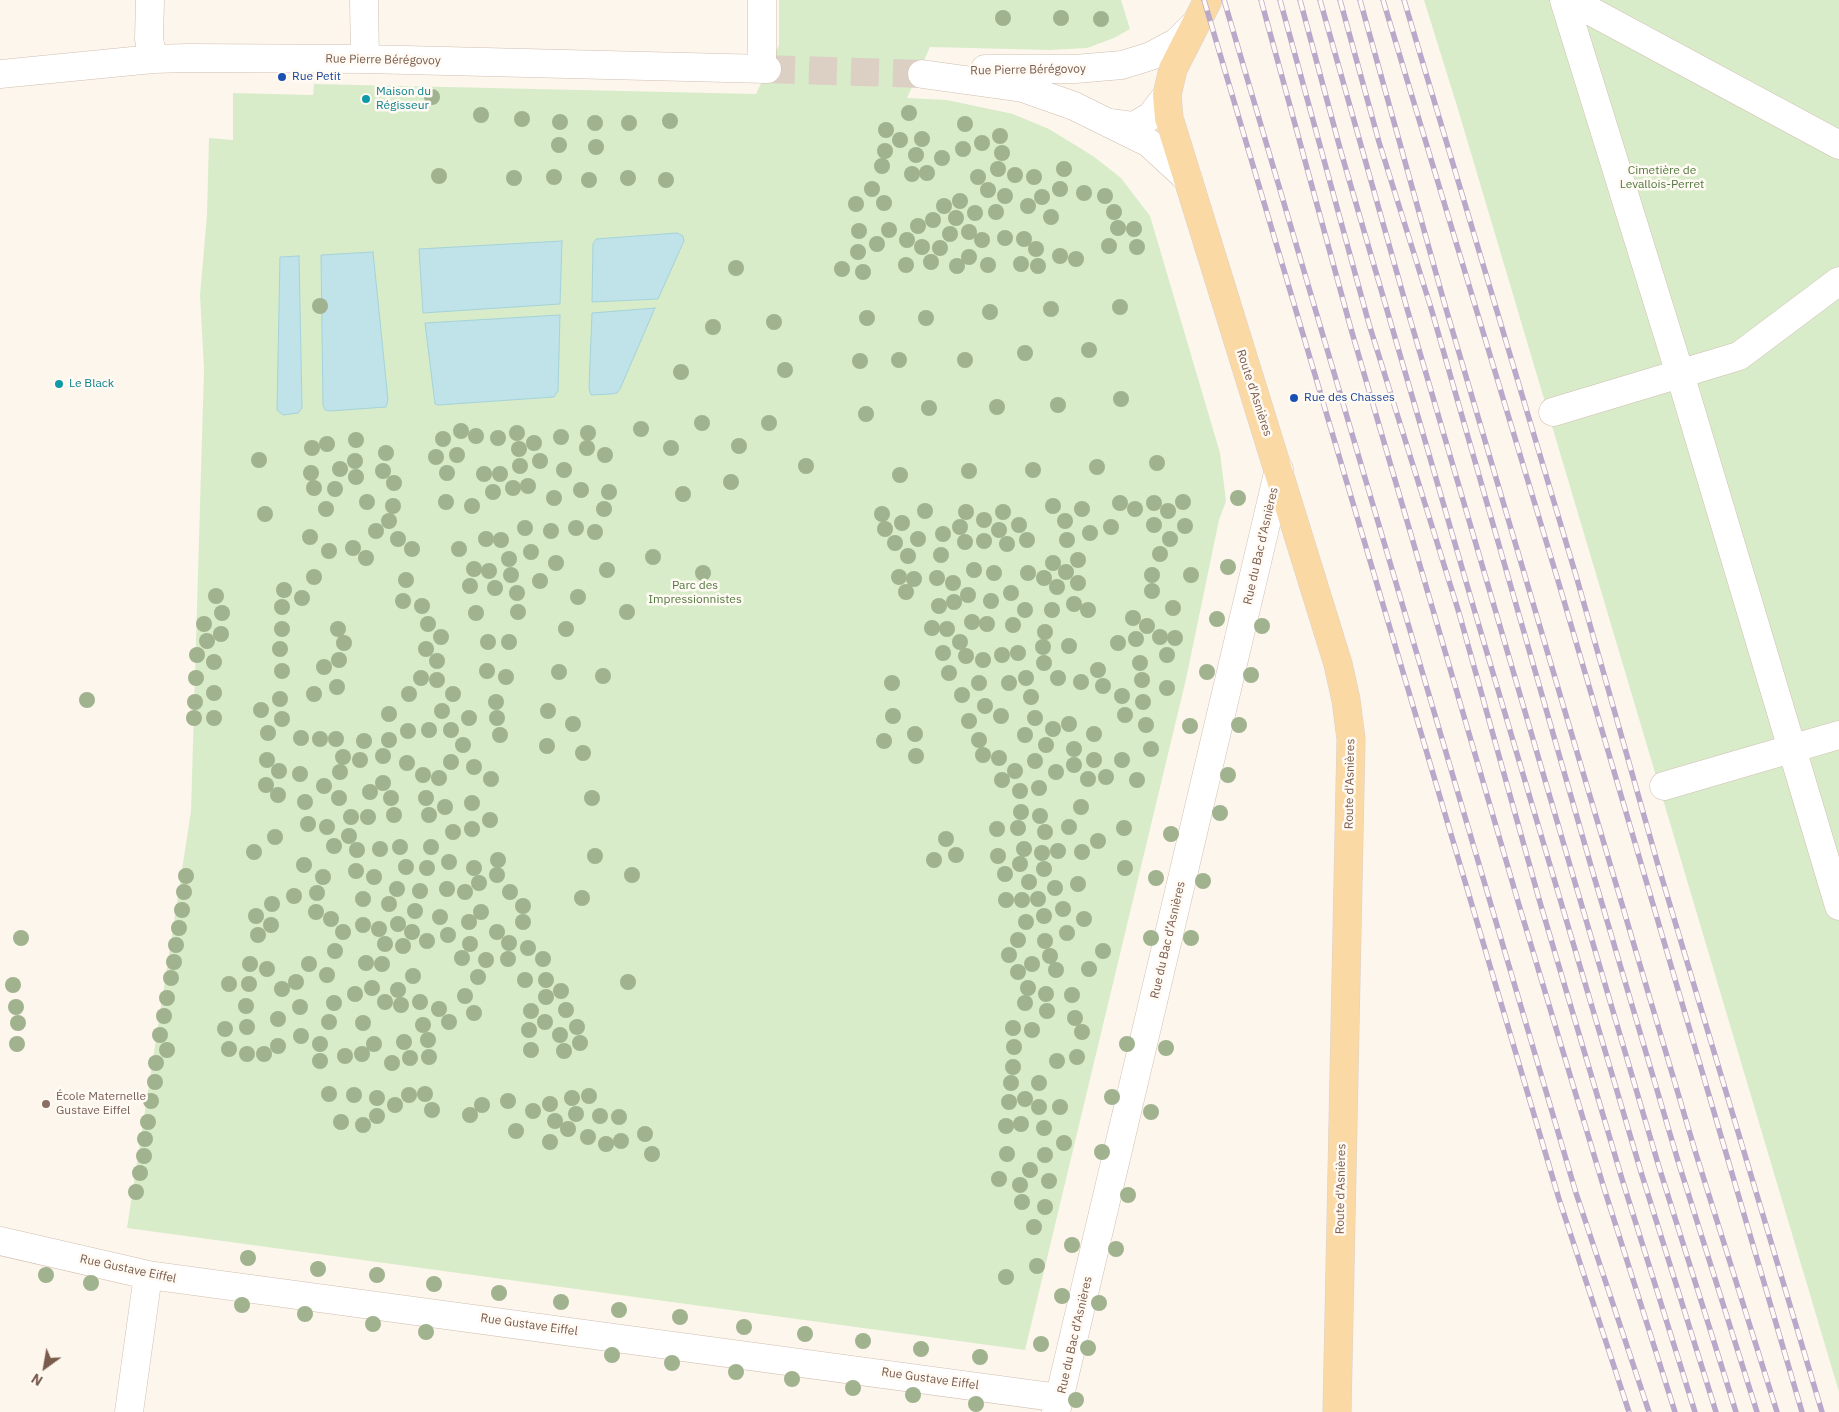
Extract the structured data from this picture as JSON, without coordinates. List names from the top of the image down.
{
  "streets": {
    "main road": ["Route d'Asnières"],
    "street": ["Rue Pierre Bérégovoy", "Rue du Bac d’Asnières", "Rue Gustave Eiffel"]
  },
  "crossings": [
    ["Rue Pierre Bérégovoy", "Route d'Asnières"],
    ["Route d'Asnières", "Rue du Bac d’Asnières"],
    ["Rue du Bac d’Asnières", "Rue Gustave Eiffel"]
  ],
  "parks": ["Cimetière de Levallois-Perret", "Parc des Impressionnistes"],
  "places": [
    "Rue Petit",
    "Maison du Régisseur",
    "Le Black",
    "Rue des Chasses",
    "École Maternelle Gustave Eiffel"
  ],
  "north": "bottom left"
}
